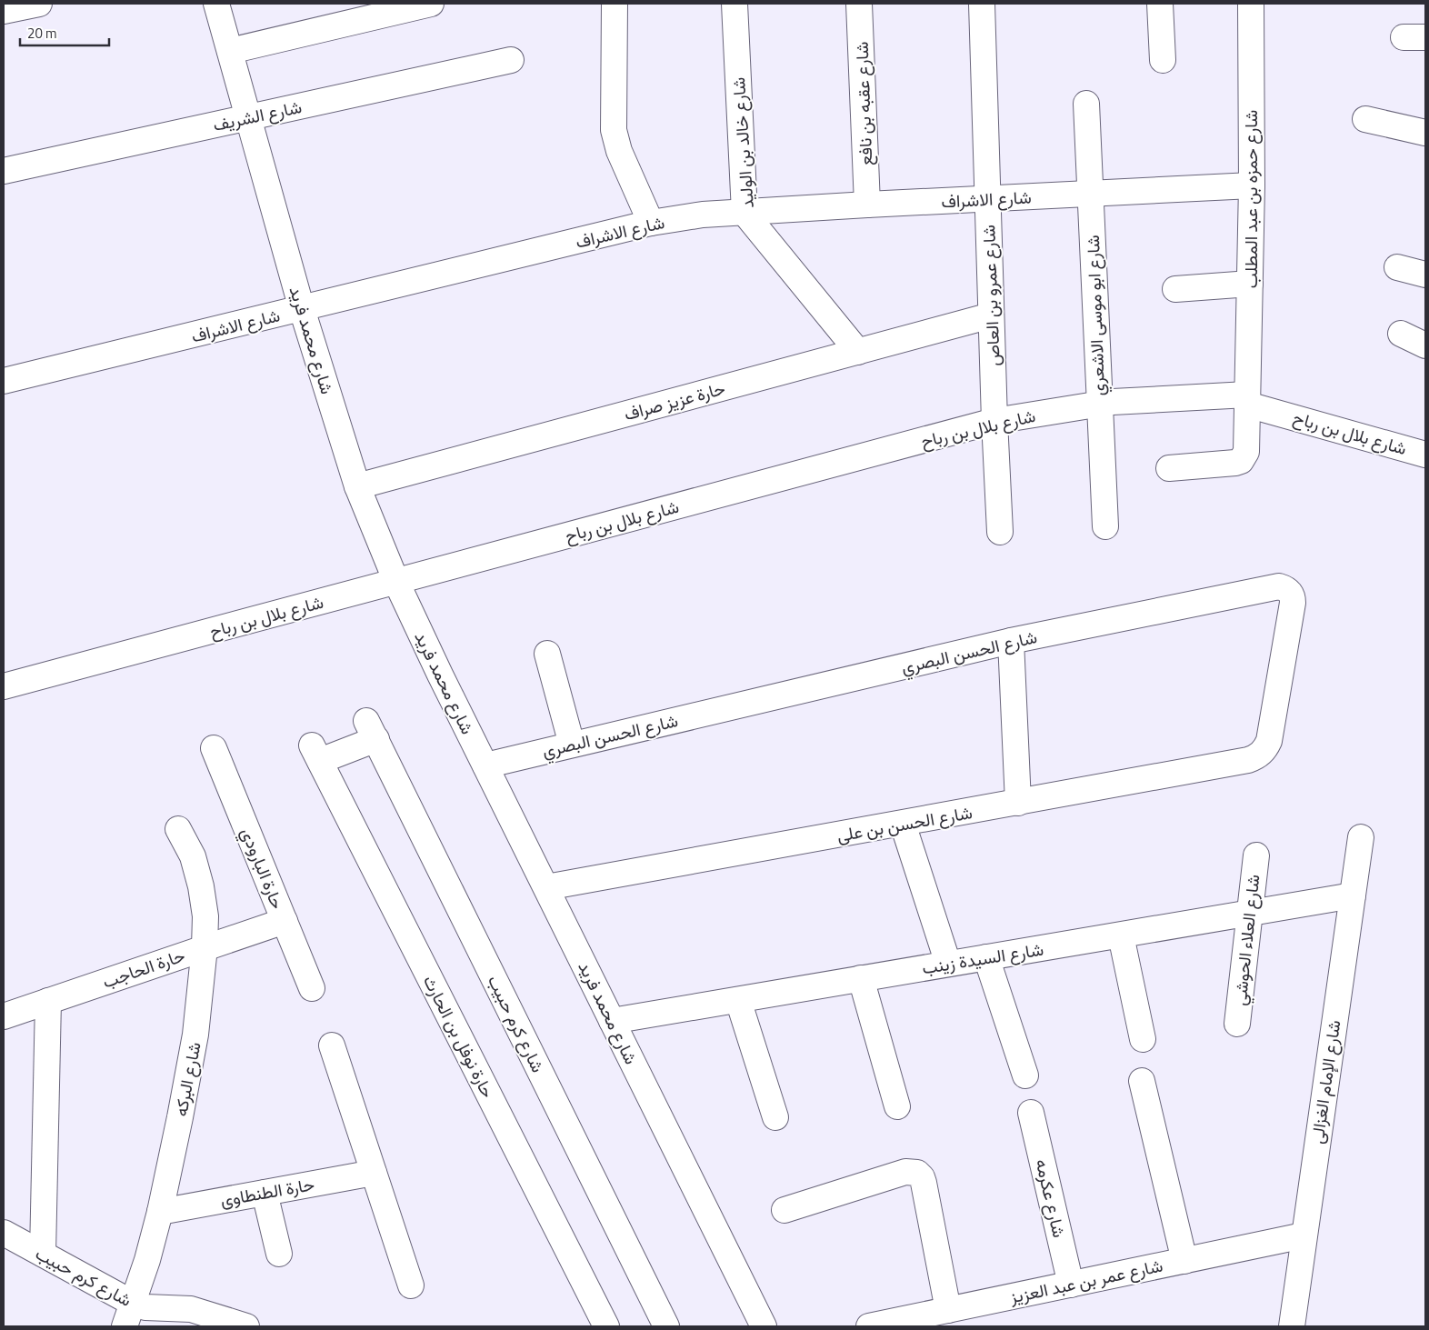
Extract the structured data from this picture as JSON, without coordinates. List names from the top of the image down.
{
  "streets": {
    "street": [
      "شارع عقبه بن نافع",
      "شارع الشريف",
      "شارع خالد بن الوليد",
      "شارع الاشراف",
      "شارع حمزه بن عبد المطلب",
      "شارع عمرو بن العاص",
      "شارع ابو موسى الاشعري",
      "شارع محمد فريد",
      "حارة عزيز صراف",
      "شارع بلال بن رباح",
      "شارع الحسن البصري",
      "شارع الحسن بن على",
      "حارة البارودي",
      "شارع العلاء الحوشي",
      "شارع السيدة زينب",
      "حارة الحاجب",
      "شارع كرم حبيب",
      "حارة نوفل بن الحارث",
      "شارع البركه",
      "شارع الإمام الغزالى",
      "حارة الطنطاوى",
      "شارع عكرمه",
      "شارع عمر بن عبد العزيز"
    ]
  },
  "crossings": [
    ["شارع عقبه بن نافع", "شارع الاشراف"],
    ["شارع الشريف", "شارع محمد فريد"],
    ["شارع خالد بن الوليد", "شارع الاشراف"],
    ["شارع خالد بن الوليد", "حارة عزيز صراف"],
    ["شارع الاشراف", "شارع حمزه بن عبد المطلب"],
    ["شارع الاشراف", "شارع عمرو بن العاص"],
    ["شارع الاشراف", "شارع ابو موسى الاشعري"],
    ["شارع الاشراف", "شارع محمد فريد"],
    ["شارع حمزه بن عبد المطلب", "شارع بلال بن رباح"],
    ["شارع عمرو بن العاص", "حارة عزيز صراف"],
    ["شارع عمرو بن العاص", "شارع بلال بن رباح"],
    ["شارع ابو موسى الاشعري", "شارع بلال بن رباح"],
    ["شارع محمد فريد", "حارة عزيز صراف"],
    ["شارع محمد فريد", "شارع بلال بن رباح"],
    ["شارع محمد فريد", "شارع الحسن البصري"],
    ["شارع محمد فريد", "شارع الحسن بن على"],
    ["شارع محمد فريد", "شارع السيدة زينب"],
    ["شارع الحسن البصري", "شارع الحسن بن على"],
    ["حارة البارودي", "حارة الحاجب"],
    ["شارع العلاء الحوشي", "شارع السيدة زينب"],
    ["شارع السيدة زينب", "شارع الإمام الغزالى"],
    ["حارة الحاجب", "شارع البركه"],
    ["شارع كرم حبيب", "حارة نوفل بن الحارث"],
    ["شارع كرم حبيب", "شارع البركه"],
    ["شارع البركه", "حارة الطنطاوى"],
    ["شارع الإمام الغزالى", "شارع عمر بن عبد العزيز"],
    ["شارع عكرمه", "شارع عمر بن عبد العزيز"]
  ],
  "scale_bar": "20 m"
}
